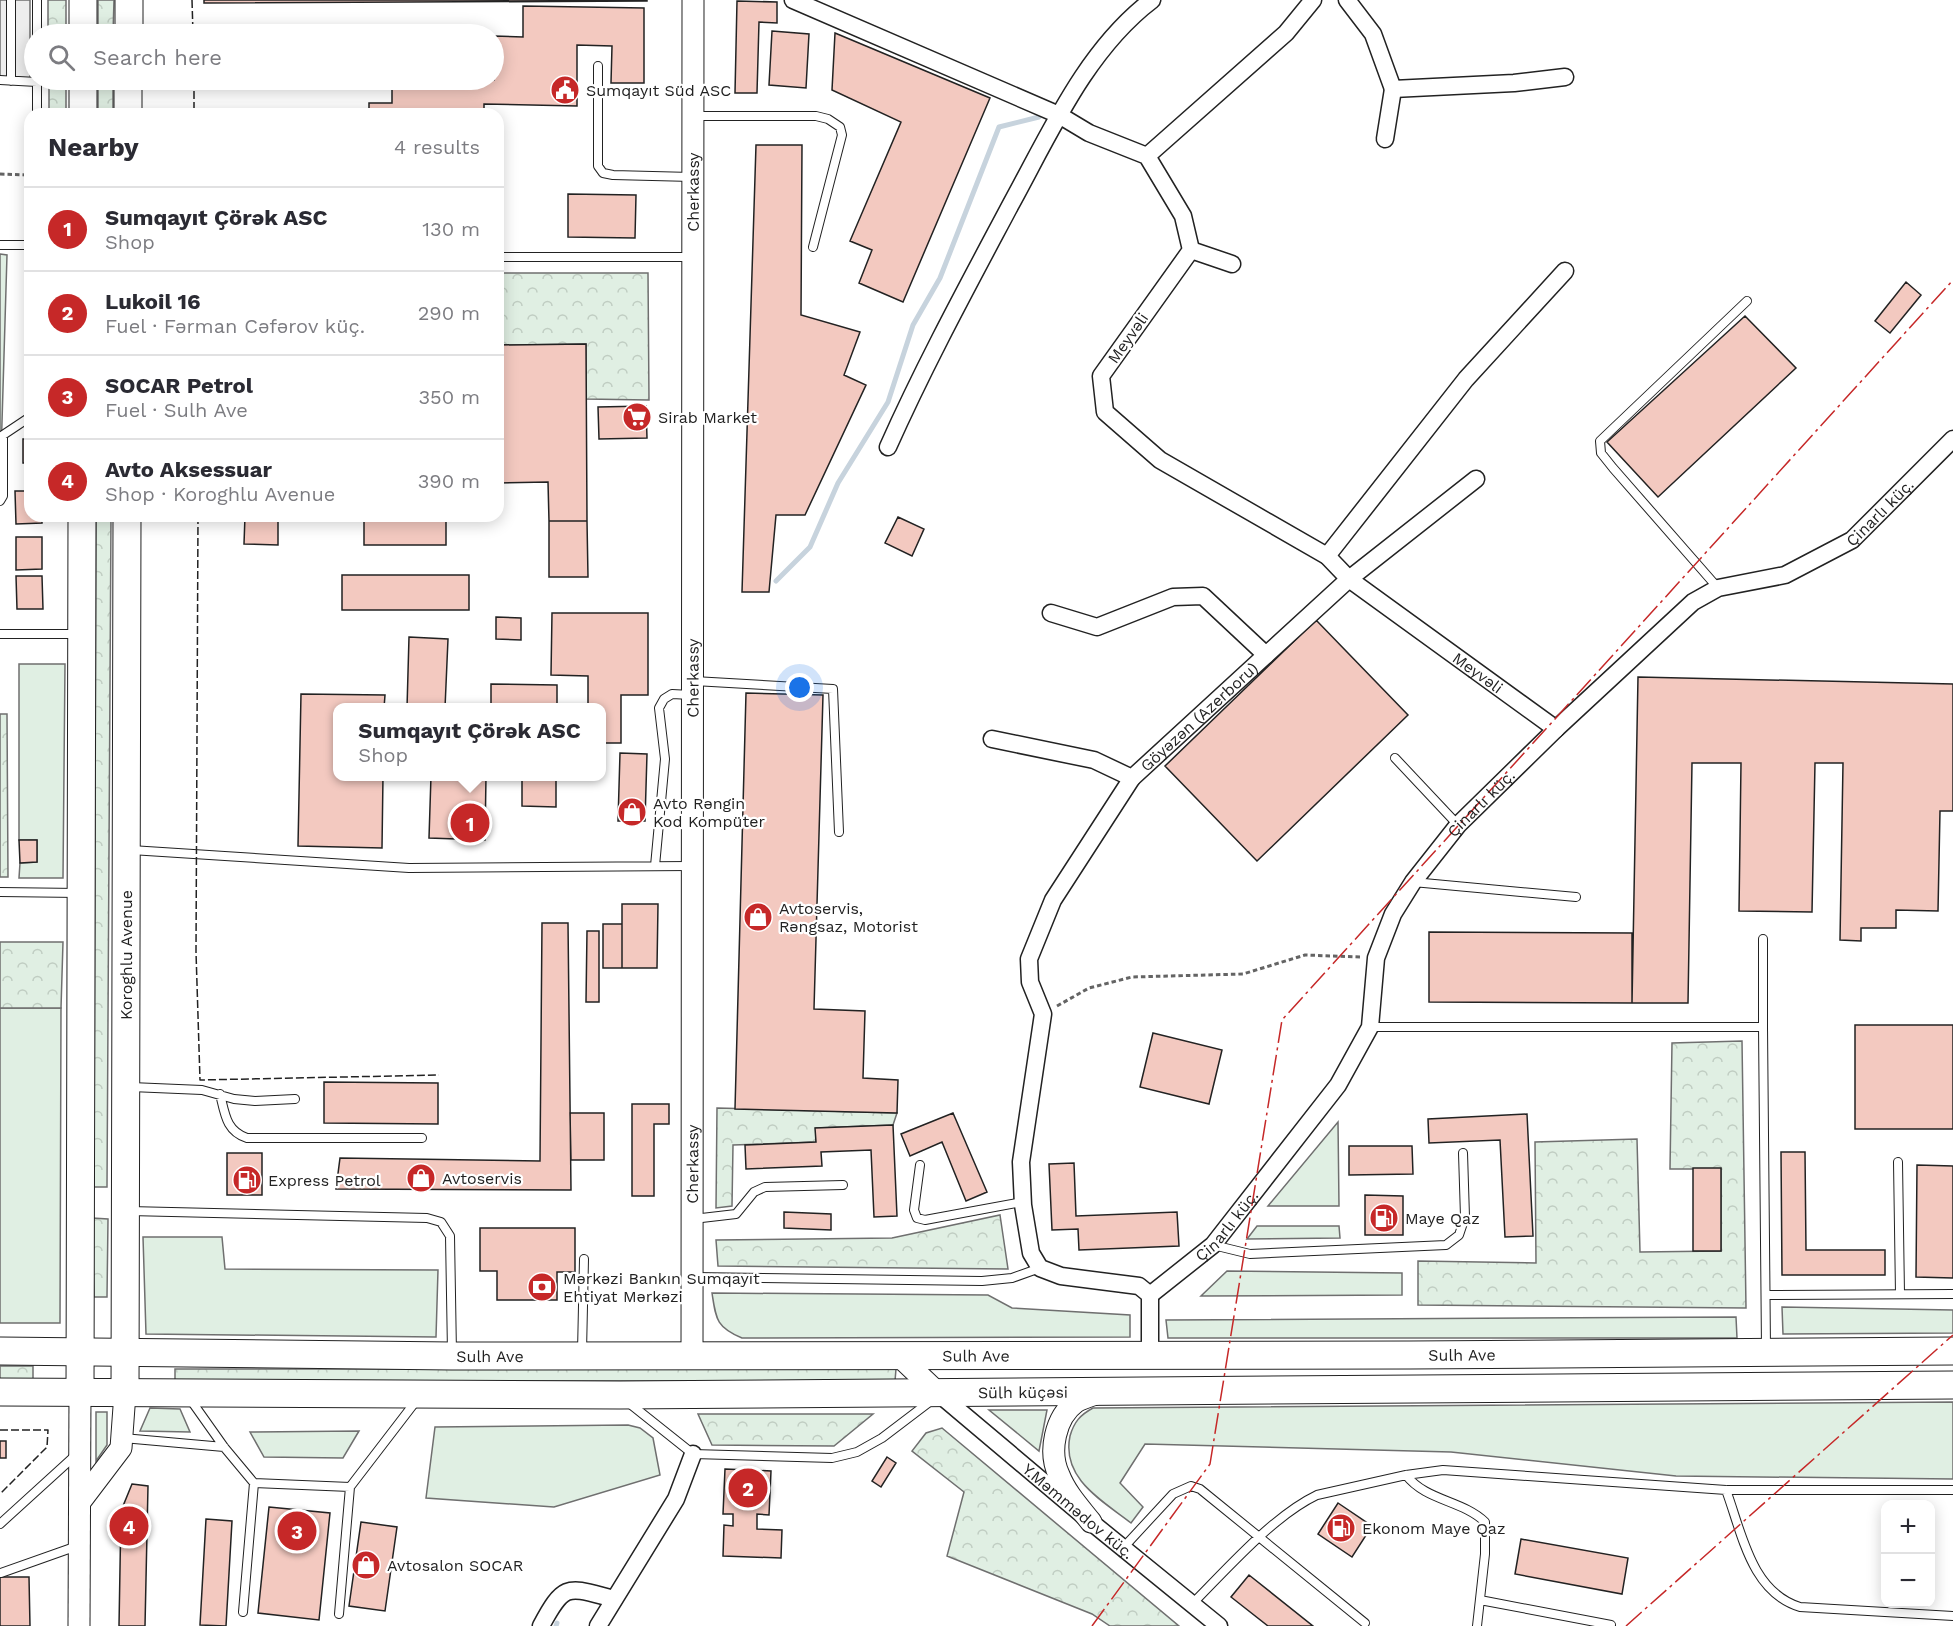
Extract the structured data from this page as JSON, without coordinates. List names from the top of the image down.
{
  "streets": {
    "main road": ["Koroghlu Avenue", "Sulh Ave", "Sülh küçəsi"],
    "street": [
      "Cherkassy",
      "Meyvəli",
      "Çinarlı küç.",
      "Göyəzən (Azerboru)",
      "Y.Məmmədov küç."
    ]
  },
  "crossings": [
    ["Cherkassy", "Sulh Ave"],
    ["Meyvəli", "Çinarlı küç."],
    ["Meyvəli", "Göyəzən (Azerboru)"],
    ["Koroghlu Avenue", "Sulh Ave"],
    ["Sulh Ave", "Sülh küçəsi"],
    ["Sülh küçəsi", "Y.Məmmədov küç."]
  ],
  "places": {
    "public building": ["Sumqayıt Süd ASC"],
    "supermarket": ["Sirab Market"],
    "shop": [
      "Avto Rəngin Kod Kompüter",
      "Avtoservis, Rəngsaz, Motorist",
      "Avtoservis",
      "Avtosalon SOCAR"
    ],
    "fuel station": ["Express Petrol", "Maye Qaz", "Ekonom Maye Qaz"],
    "bank": ["Mərkəzi Bankın Sumqayıt Ehtiyat Mərkəzi"]
  },
  "page": {
    "search": "Search here",
    "heading": ["Nearby", "4 results"],
    "list": [
      {
        "mark": "1",
        "name": "Sumqayıt Çörək ASC",
        "note": "Shop",
        "value": "130 m"
      },
      {
        "mark": "2",
        "name": "Lukoil 16",
        "note": "Fuel · Fərman Cəfərov küç.",
        "value": "290 m"
      },
      {
        "mark": "3",
        "name": "SOCAR Petrol",
        "note": "Fuel · Sulh Ave",
        "value": "350 m"
      },
      {
        "mark": "4",
        "name": "Avto Aksessuar",
        "note": "Shop · Koroghlu Avenue",
        "value": "390 m"
      }
    ],
    "popup": ["Sumqayıt Çörək ASC", "Shop"],
    "pins": [
      "1",
      "2",
      "4",
      "3"
    ],
    "map_buttons": ["+", "−"]
  }
}
